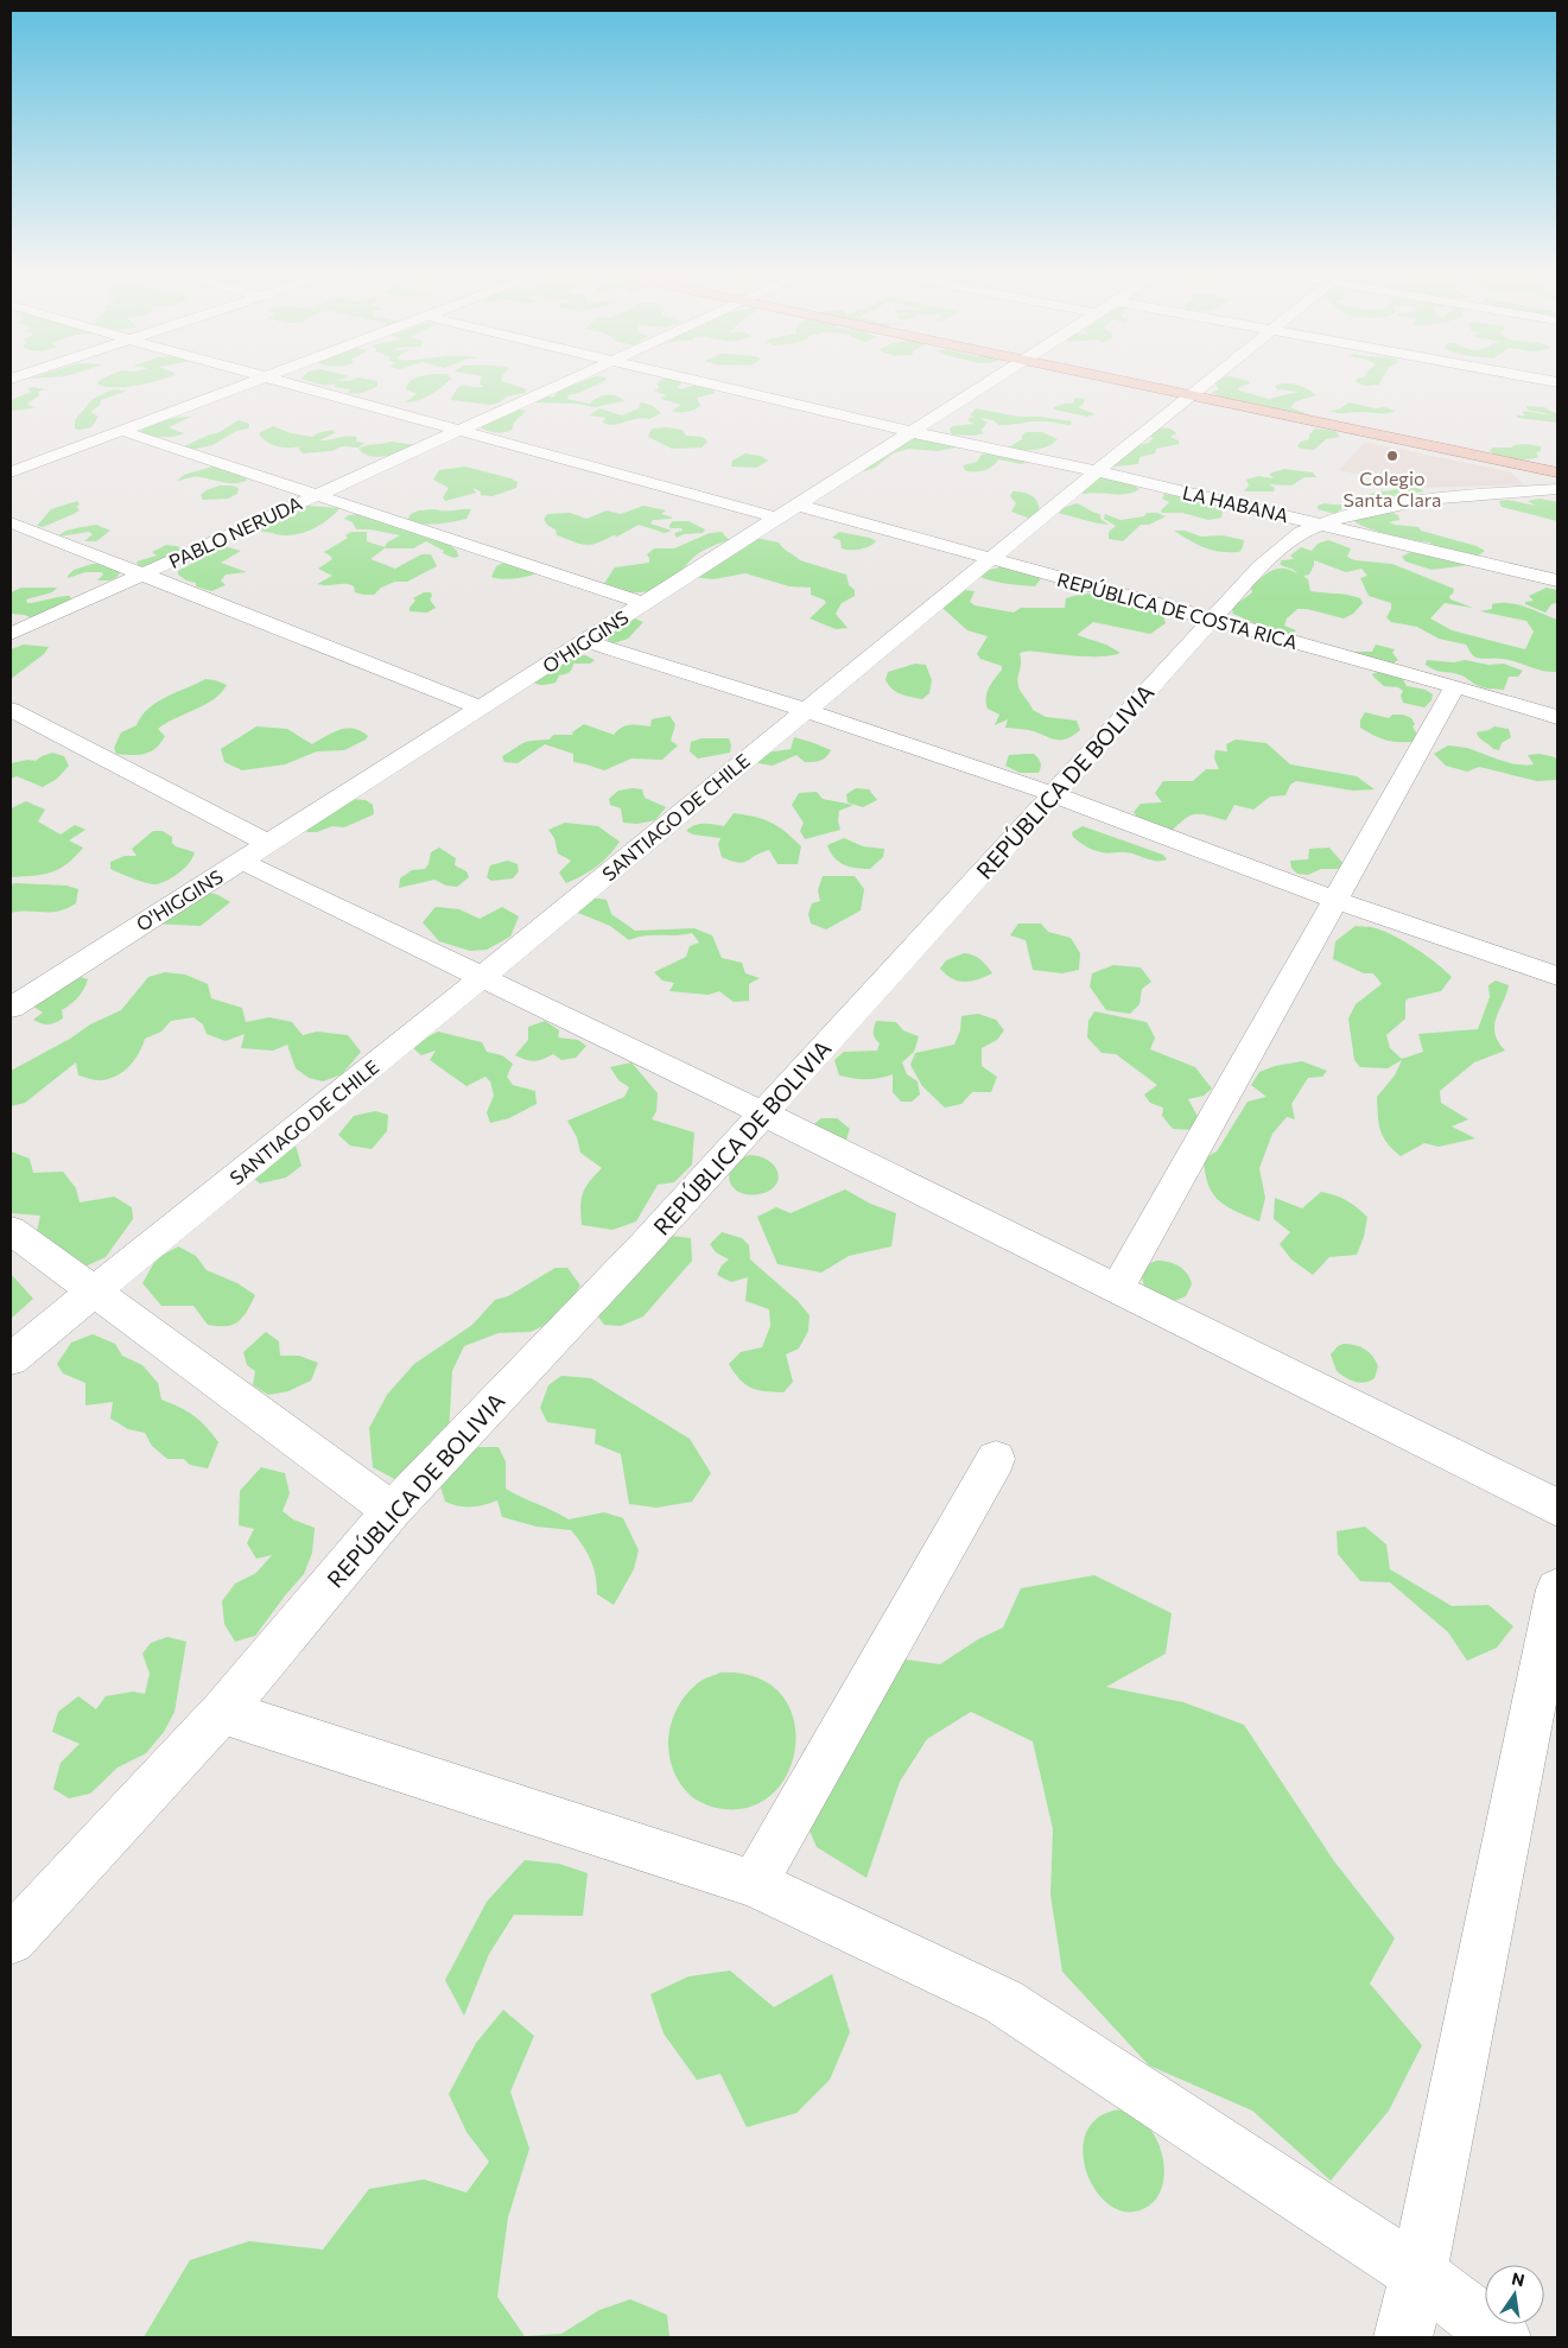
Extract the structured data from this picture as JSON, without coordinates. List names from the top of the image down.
{
  "streets": {
    "street": [
      "LA HABANA",
      "PABLO NERUDA",
      "REPÚBLICA DE COSTA RICA",
      "O'HIGGINS",
      "REPÚBLICA DE BOLIVIA",
      "SANTIAGO DE CHILE"
    ]
  },
  "crossings": [
    ["LA HABANA", "O'HIGGINS"],
    ["LA HABANA", "REPÚBLICA DE BOLIVIA"],
    ["LA HABANA", "SANTIAGO DE CHILE"],
    ["REPÚBLICA DE COSTA RICA", "O'HIGGINS"],
    ["REPÚBLICA DE COSTA RICA", "REPÚBLICA DE BOLIVIA"],
    ["REPÚBLICA DE COSTA RICA", "SANTIAGO DE CHILE"]
  ],
  "places": ["Colegio Santa Clara"],
  "north": "top"
}
